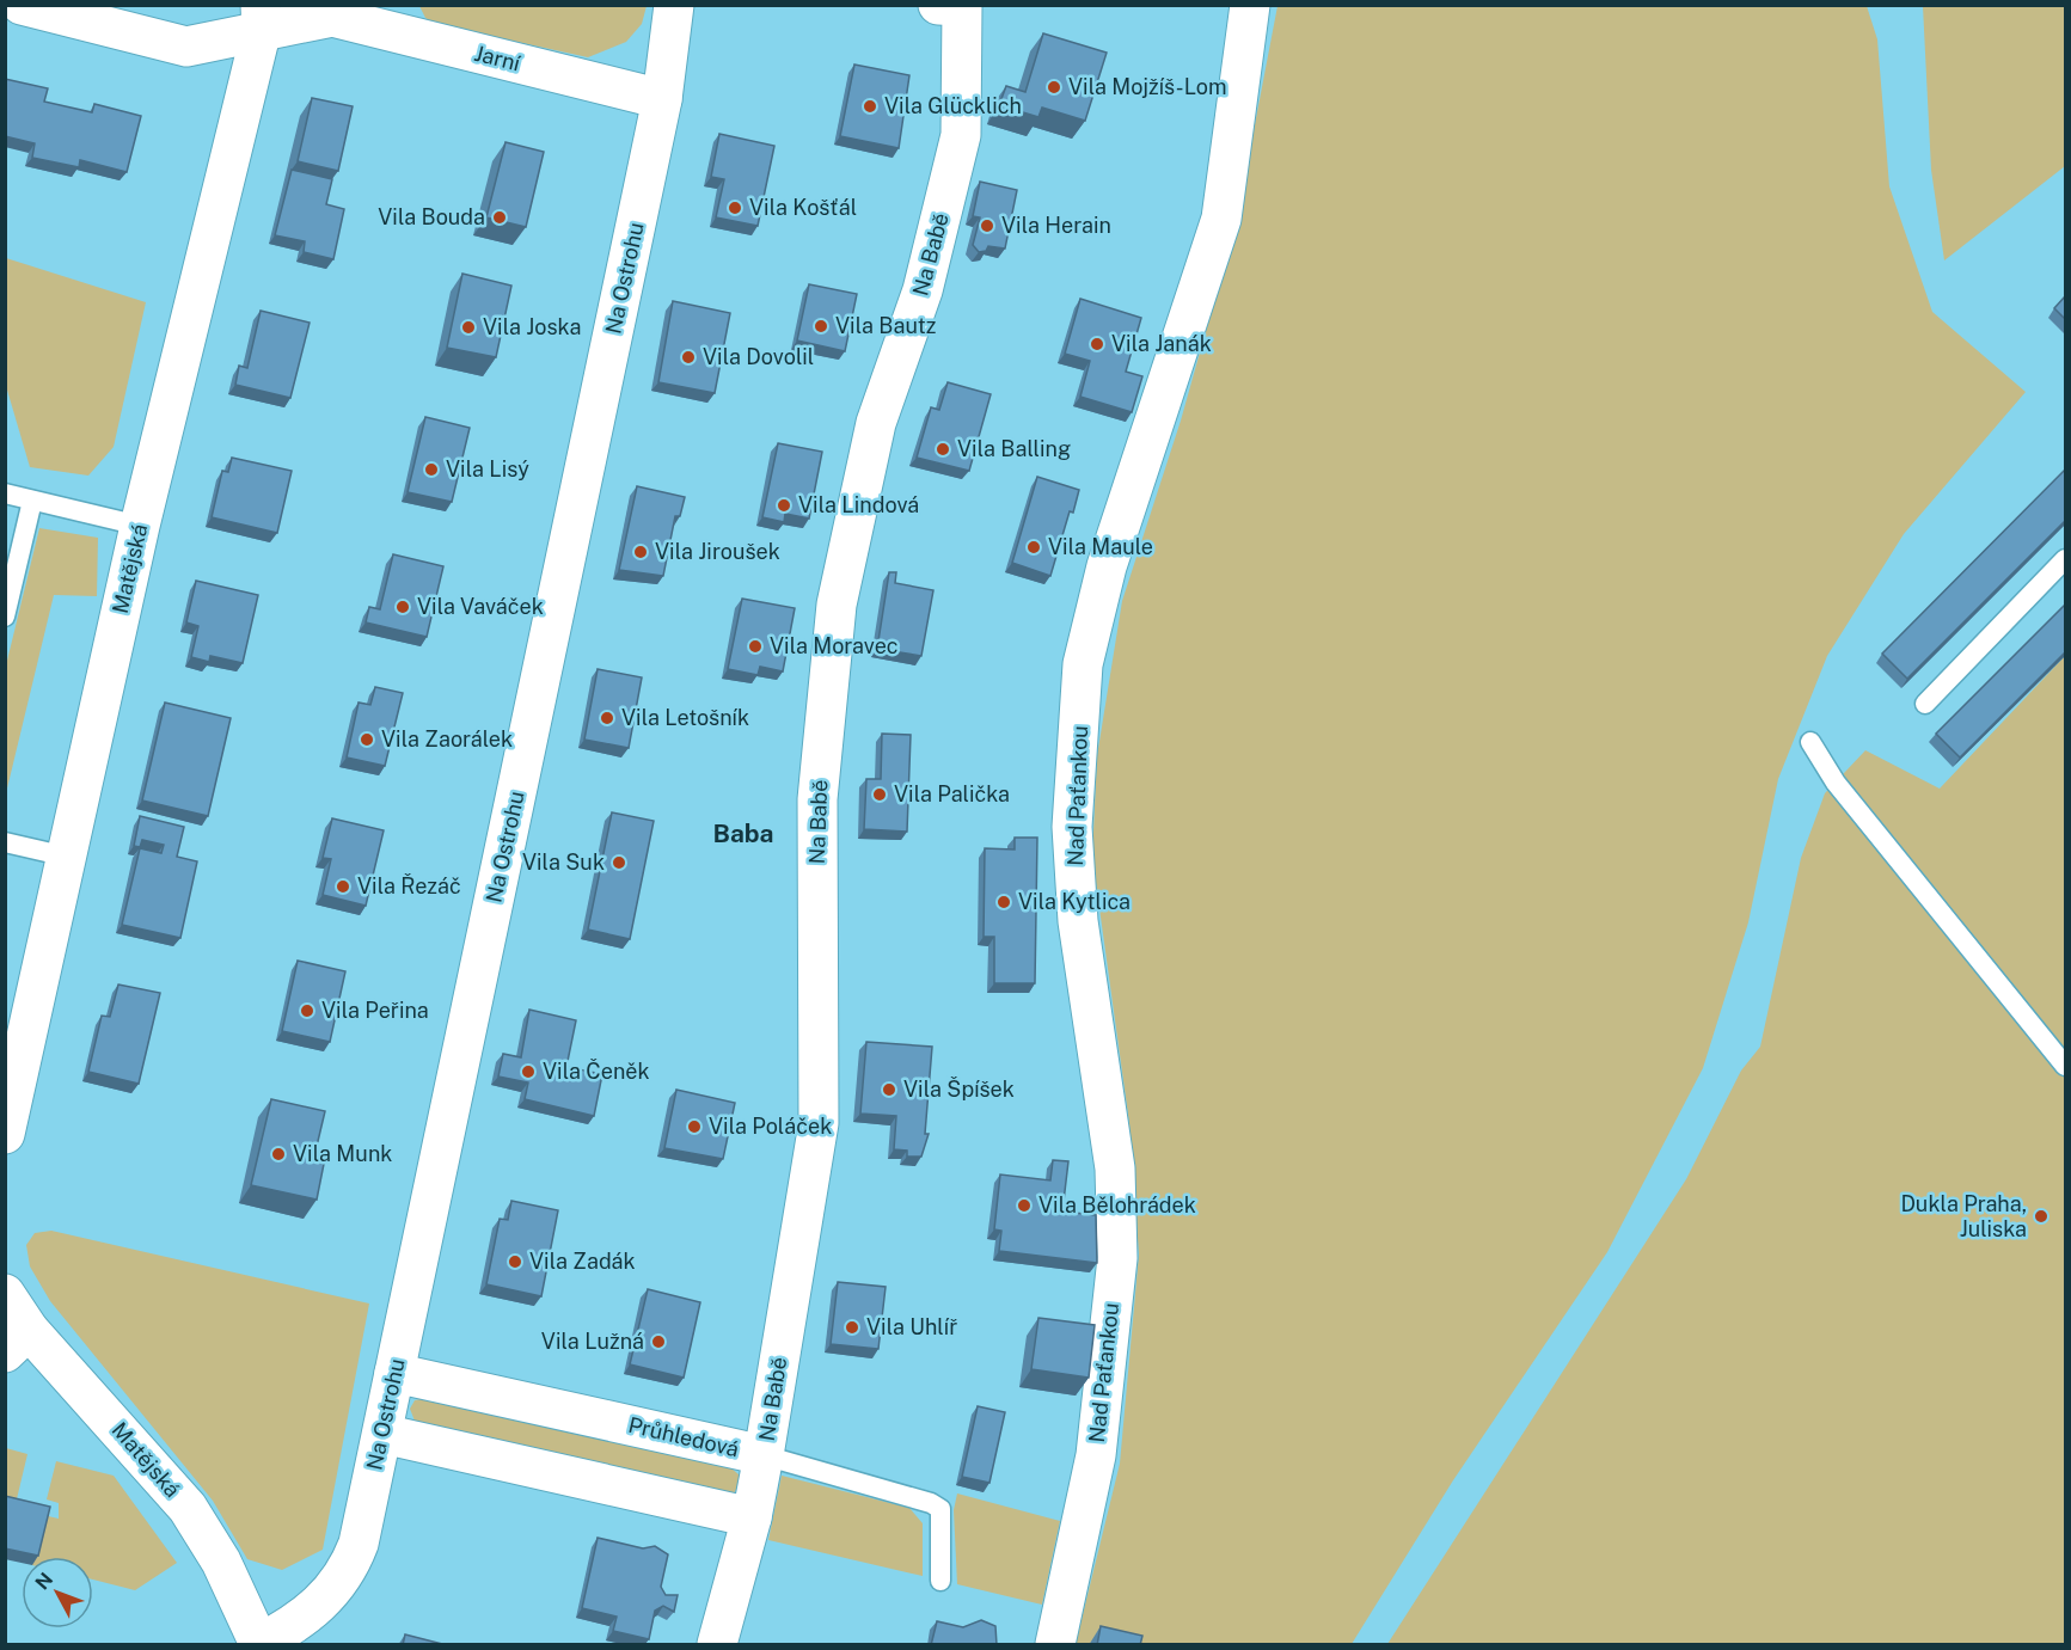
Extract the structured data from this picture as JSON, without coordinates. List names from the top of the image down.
{
  "streets": {
    "street": [
      "Jarní",
      "Na Babě",
      "Na Ostrohu",
      "Matějská",
      "Nad Paťankou",
      "Průhledová"
    ]
  },
  "crossings": [
    ["Jarní", "Na Ostrohu"],
    ["Jarní", "Matějská"],
    ["Na Babě", "Průhledová"],
    ["Na Ostrohu", "Matějská"],
    ["Na Ostrohu", "Průhledová"]
  ],
  "districts": ["Baba"],
  "places": [
    "Vila Mojžíš-Lom",
    "Vila Glücklich",
    "Vila Košťál",
    "Vila Bouda",
    "Vila Herain",
    "Vila Bautz",
    "Vila Joska",
    "Vila Janák",
    "Vila Dovolil",
    "Vila Balling",
    "Vila Lisý",
    "Vila Lindová",
    "Vila Maule",
    "Vila Jiroušek",
    "Vila Vaváček",
    "Vila Moravec",
    "Vila Letošník",
    "Vila Zaorálek",
    "Vila Palička",
    "Vila Suk",
    "Vila Řezáč",
    "Vila Kytlica",
    "Vila Peřina",
    "Vila Čeněk",
    "Vila Špíšek",
    "Vila Poláček",
    "Vila Munk",
    "Vila Bělohrádek",
    "Dukla Praha, Juliska",
    "Vila Zadák",
    "Vila Uhlíř",
    "Vila Lužná"
  ],
  "north": "top left"
}
